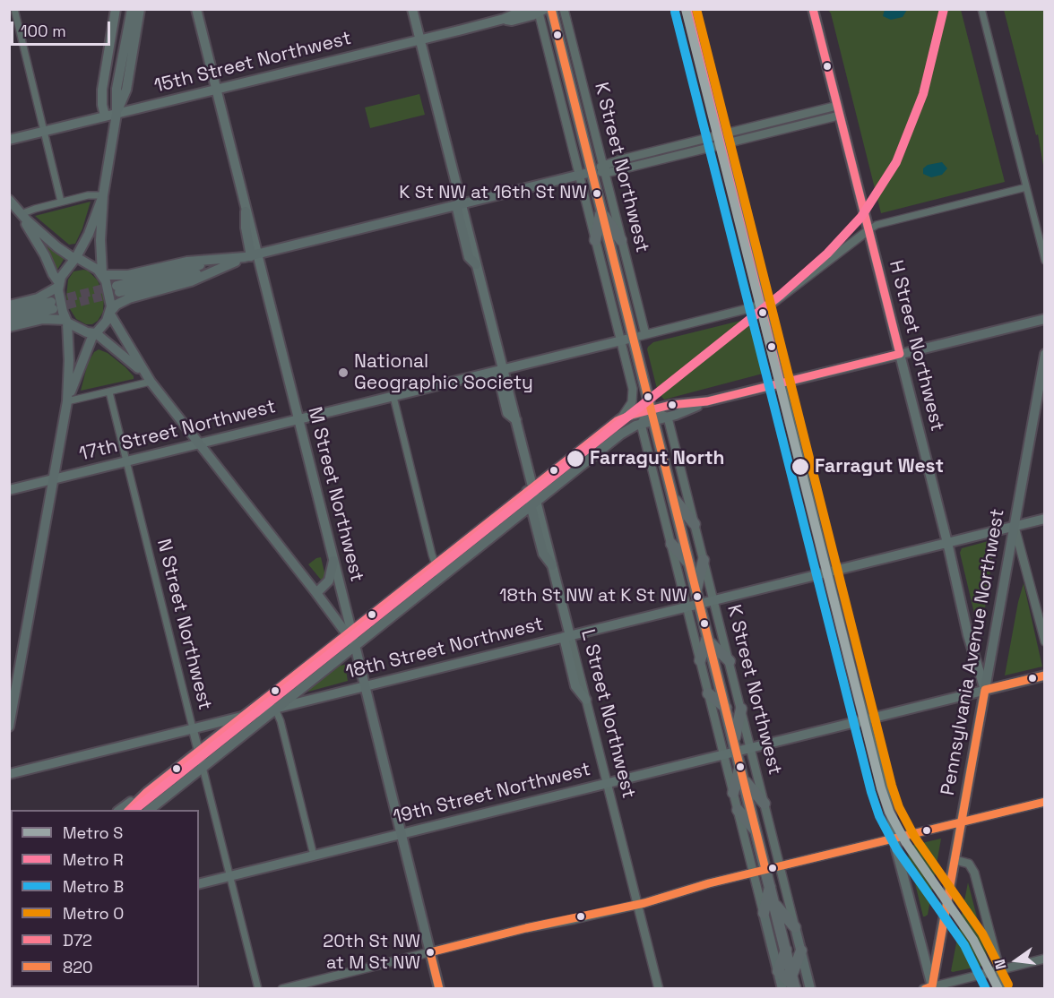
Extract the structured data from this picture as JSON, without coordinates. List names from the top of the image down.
{
  "streets": {
    "highway": ["K Street Northwest"],
    "main road": [
      "15th Street Northwest",
      "H Street Northwest",
      "17th Street Northwest",
      "M Street Northwest",
      "18th Street Northwest",
      "Pennsylvania Avenue Northwest",
      "L Street Northwest",
      "19th Street Northwest"
    ],
    "street": ["N Street Northwest"]
  },
  "crossings": [
    ["15th Street Northwest", "L Street Northwest"],
    ["K Street Northwest", "17th Street Northwest"],
    ["K Street Northwest", "18th Street Northwest"],
    ["K Street Northwest", "19th Street Northwest"],
    ["H Street Northwest", "17th Street Northwest"],
    ["H Street Northwest", "18th Street Northwest"],
    ["H Street Northwest", "Pennsylvania Avenue Northwest"],
    ["H Street Northwest", "19th Street Northwest"],
    ["17th Street Northwest", "M Street Northwest"],
    ["17th Street Northwest", "N Street Northwest"],
    ["17th Street Northwest", "L Street Northwest"],
    ["N Street Northwest", "18th Street Northwest"],
    ["N Street Northwest", "19th Street Northwest"],
    ["18th Street Northwest", "Pennsylvania Avenue Northwest"],
    ["18th Street Northwest", "L Street Northwest"],
    ["Pennsylvania Avenue Northwest", "19th Street Northwest"],
    ["L Street Northwest", "19th Street Northwest"]
  ],
  "places": [
    "K St NW at 16th St NW",
    "National Geographic Society",
    "Farragut North",
    "Farragut West",
    "18th St NW at K St NW",
    "20th St NW at M St NW"
  ],
  "lines": [
    "metro line S",
    "metro line R",
    "metro line O",
    "transit line D72",
    "transit line 820",
    "metro line B"
  ],
  "legend": [
    "Metro S",
    "Metro R",
    "Metro B",
    "Metro O",
    "D72",
    "820"
  ],
  "scale_bar": "100 m",
  "north": "left"
}
